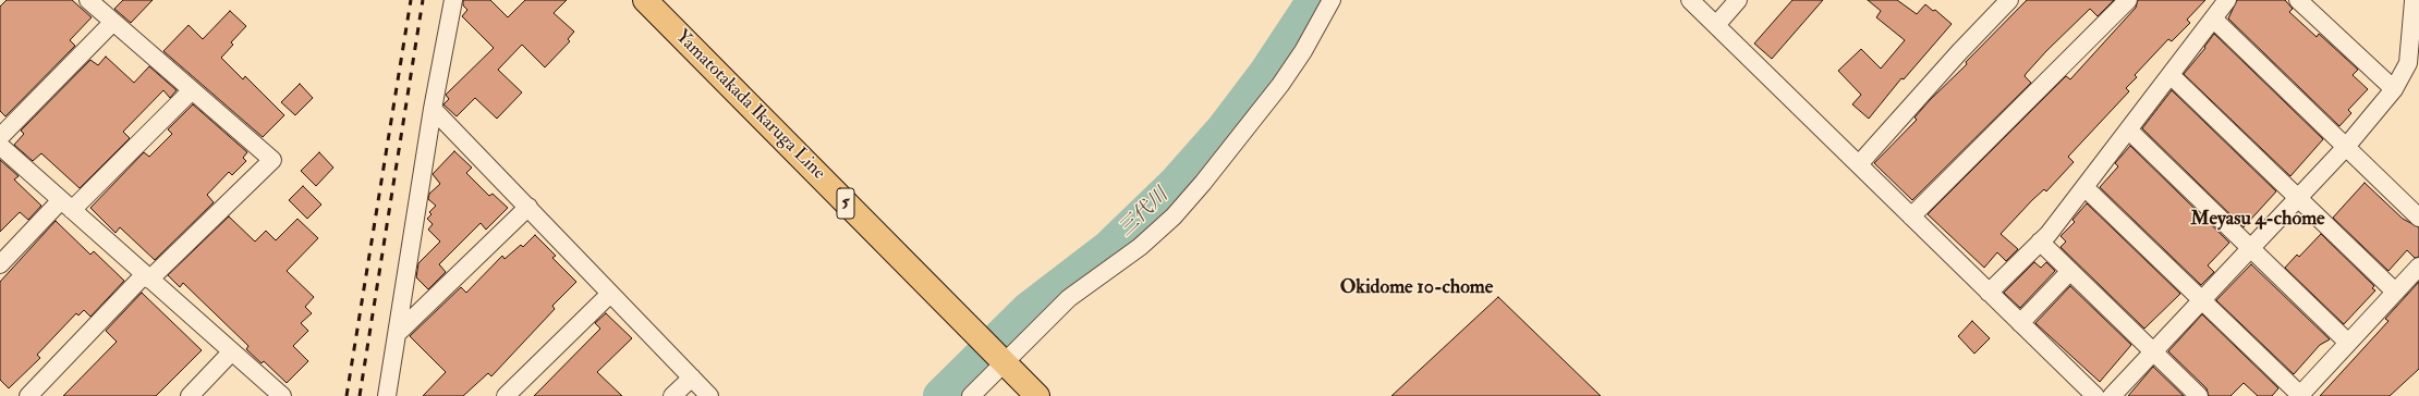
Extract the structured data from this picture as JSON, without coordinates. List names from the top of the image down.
{
  "streets": {
    "main road": ["Yamatotakada Ikaruga Line", "5"]
  },
  "districts": ["Meyasu 4-chome", "Okidome 10-chome"],
  "water": ["三代川"]
}
